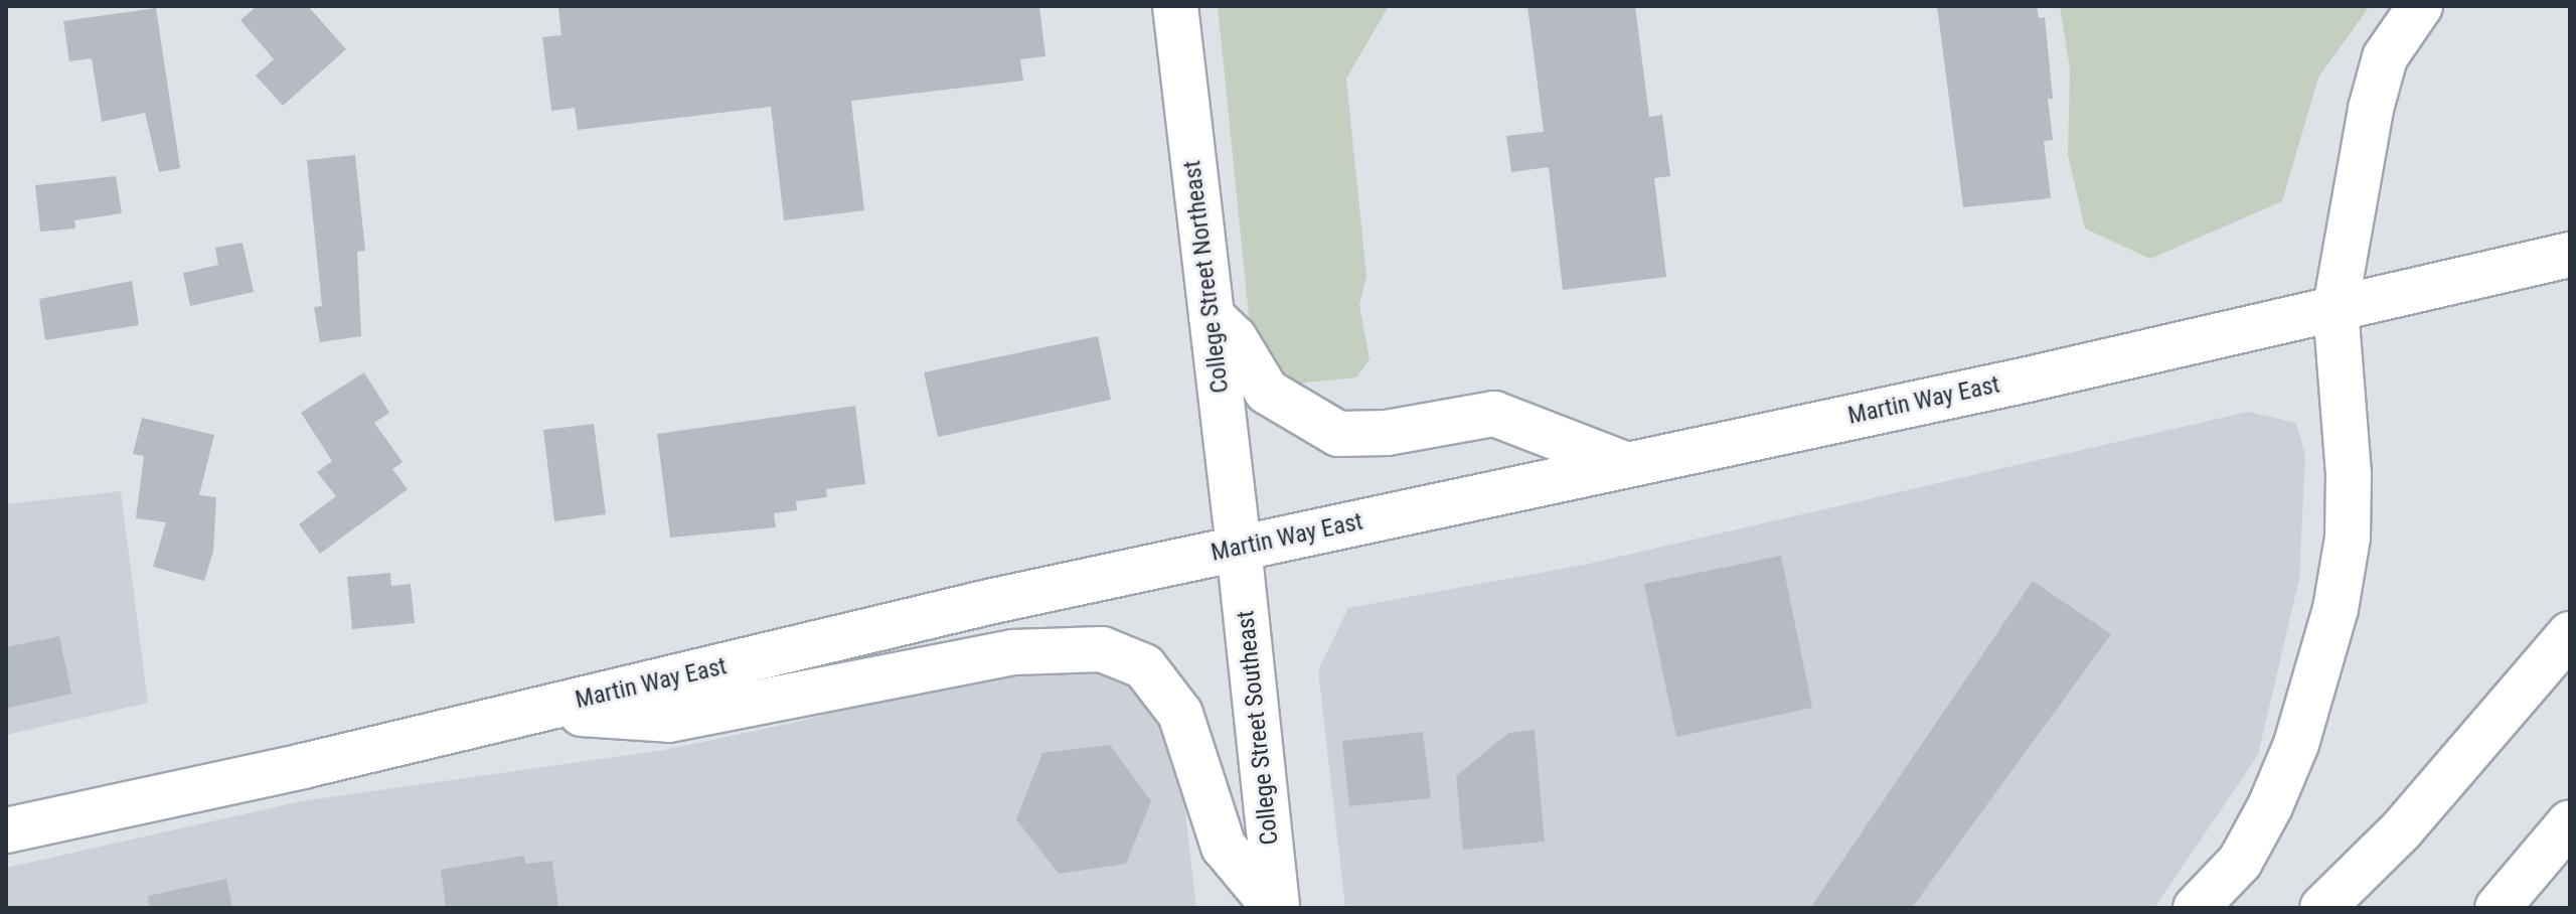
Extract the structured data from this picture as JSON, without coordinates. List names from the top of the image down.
{
  "streets": {
    "main road": ["College Street Northeast", "Martin Way East", "College Street Southeast"]
  },
  "crossings": [
    ["College Street Northeast", "Martin Way East"],
    ["College Street Northeast", "College Street Southeast"],
    ["Martin Way East", "College Street Southeast"]
  ]
}
